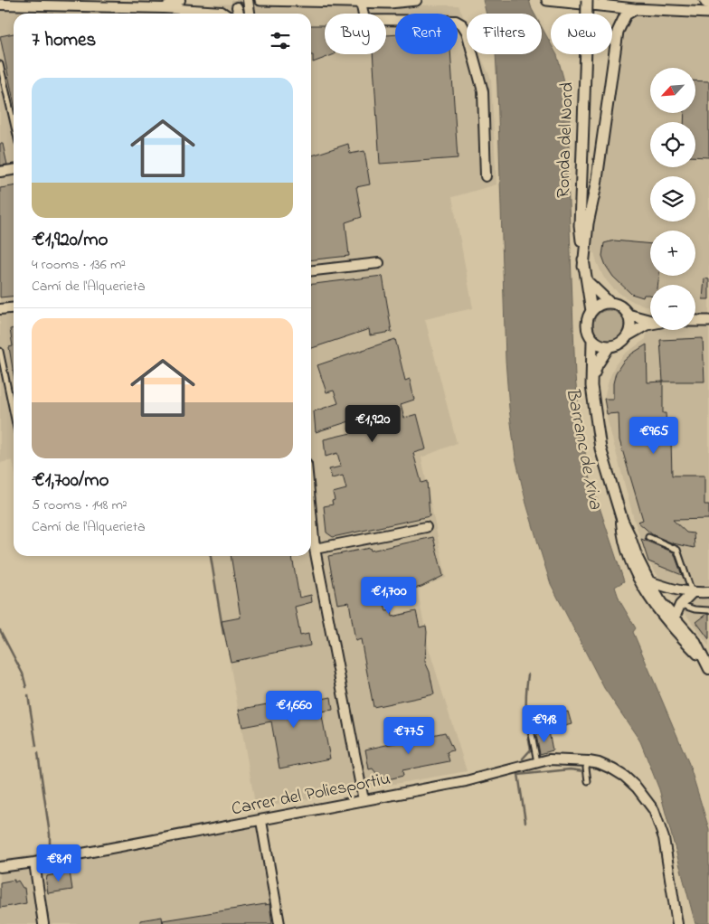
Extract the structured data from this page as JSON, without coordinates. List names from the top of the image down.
{
  "streets": {
    "street": ["Ronda del Nord", "Carrer del Poliesportiu"]
  },
  "water": ["Barranc de Xiva"],
  "north": "bottom left",
  "page": {
    "chip": [
      "Buy",
      "Rent",
      "Filters",
      "New"
    ],
    "heading": "7 homes",
    "map_buttons": ["+", "−"],
    "list": [
      {
        "name": "€1,920/mo",
        "note": "4 rooms · 136 m² · Camí de l'Alquerieta"
      },
      {
        "name": "€1,700/mo",
        "note": "5 rooms · 148 m² · Camí de l'Alquerieta"
      }
    ],
    "price": [
      "€1,920",
      "€965",
      "€1,700",
      "€1,660",
      "€918",
      "€775",
      "€819"
    ]
  }
}
